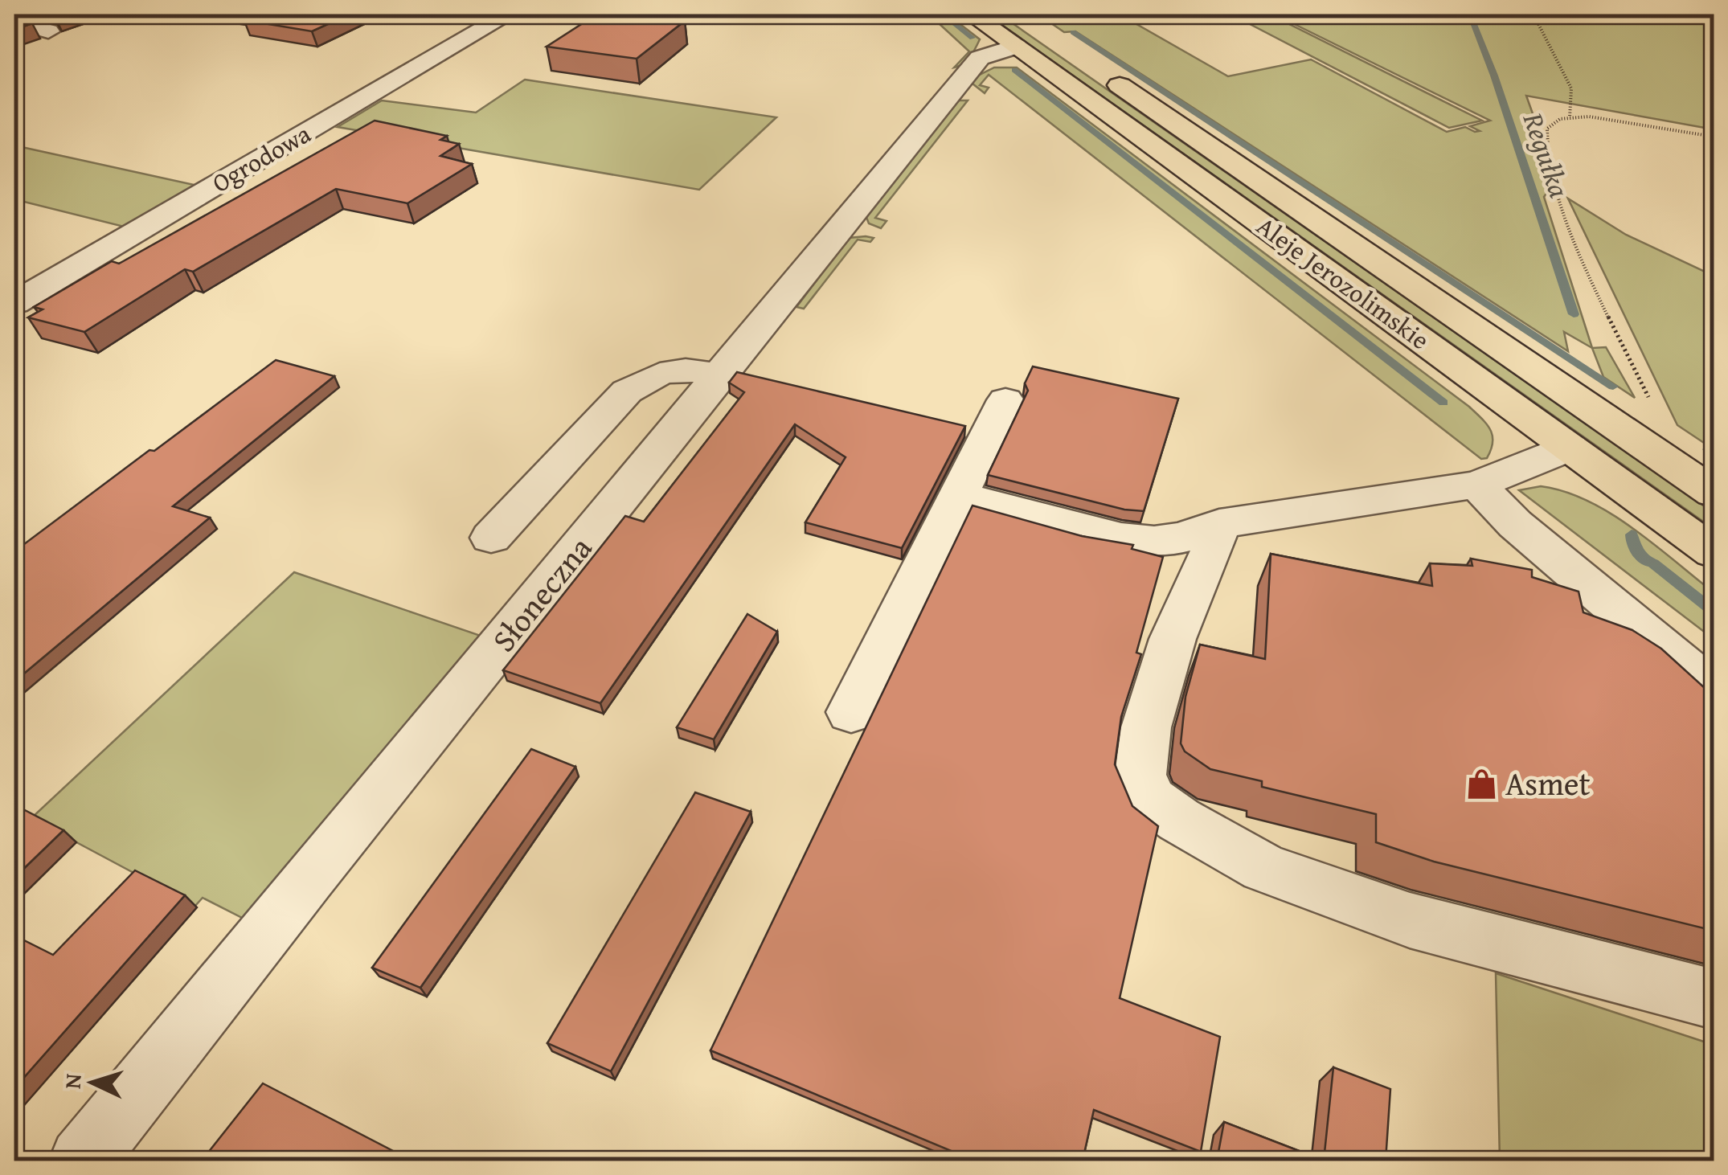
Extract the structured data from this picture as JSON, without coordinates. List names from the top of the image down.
{
  "streets": {
    "main road": ["Aleje Jerozolimskie"],
    "street": ["Ogrodowa", "Słoneczna"]
  },
  "crossings": [
    ["Aleje Jerozolimskie", "Słoneczna"]
  ],
  "water": ["Regułka"],
  "places": {
    "shop": ["Asmet"]
  },
  "north": "left"
}
